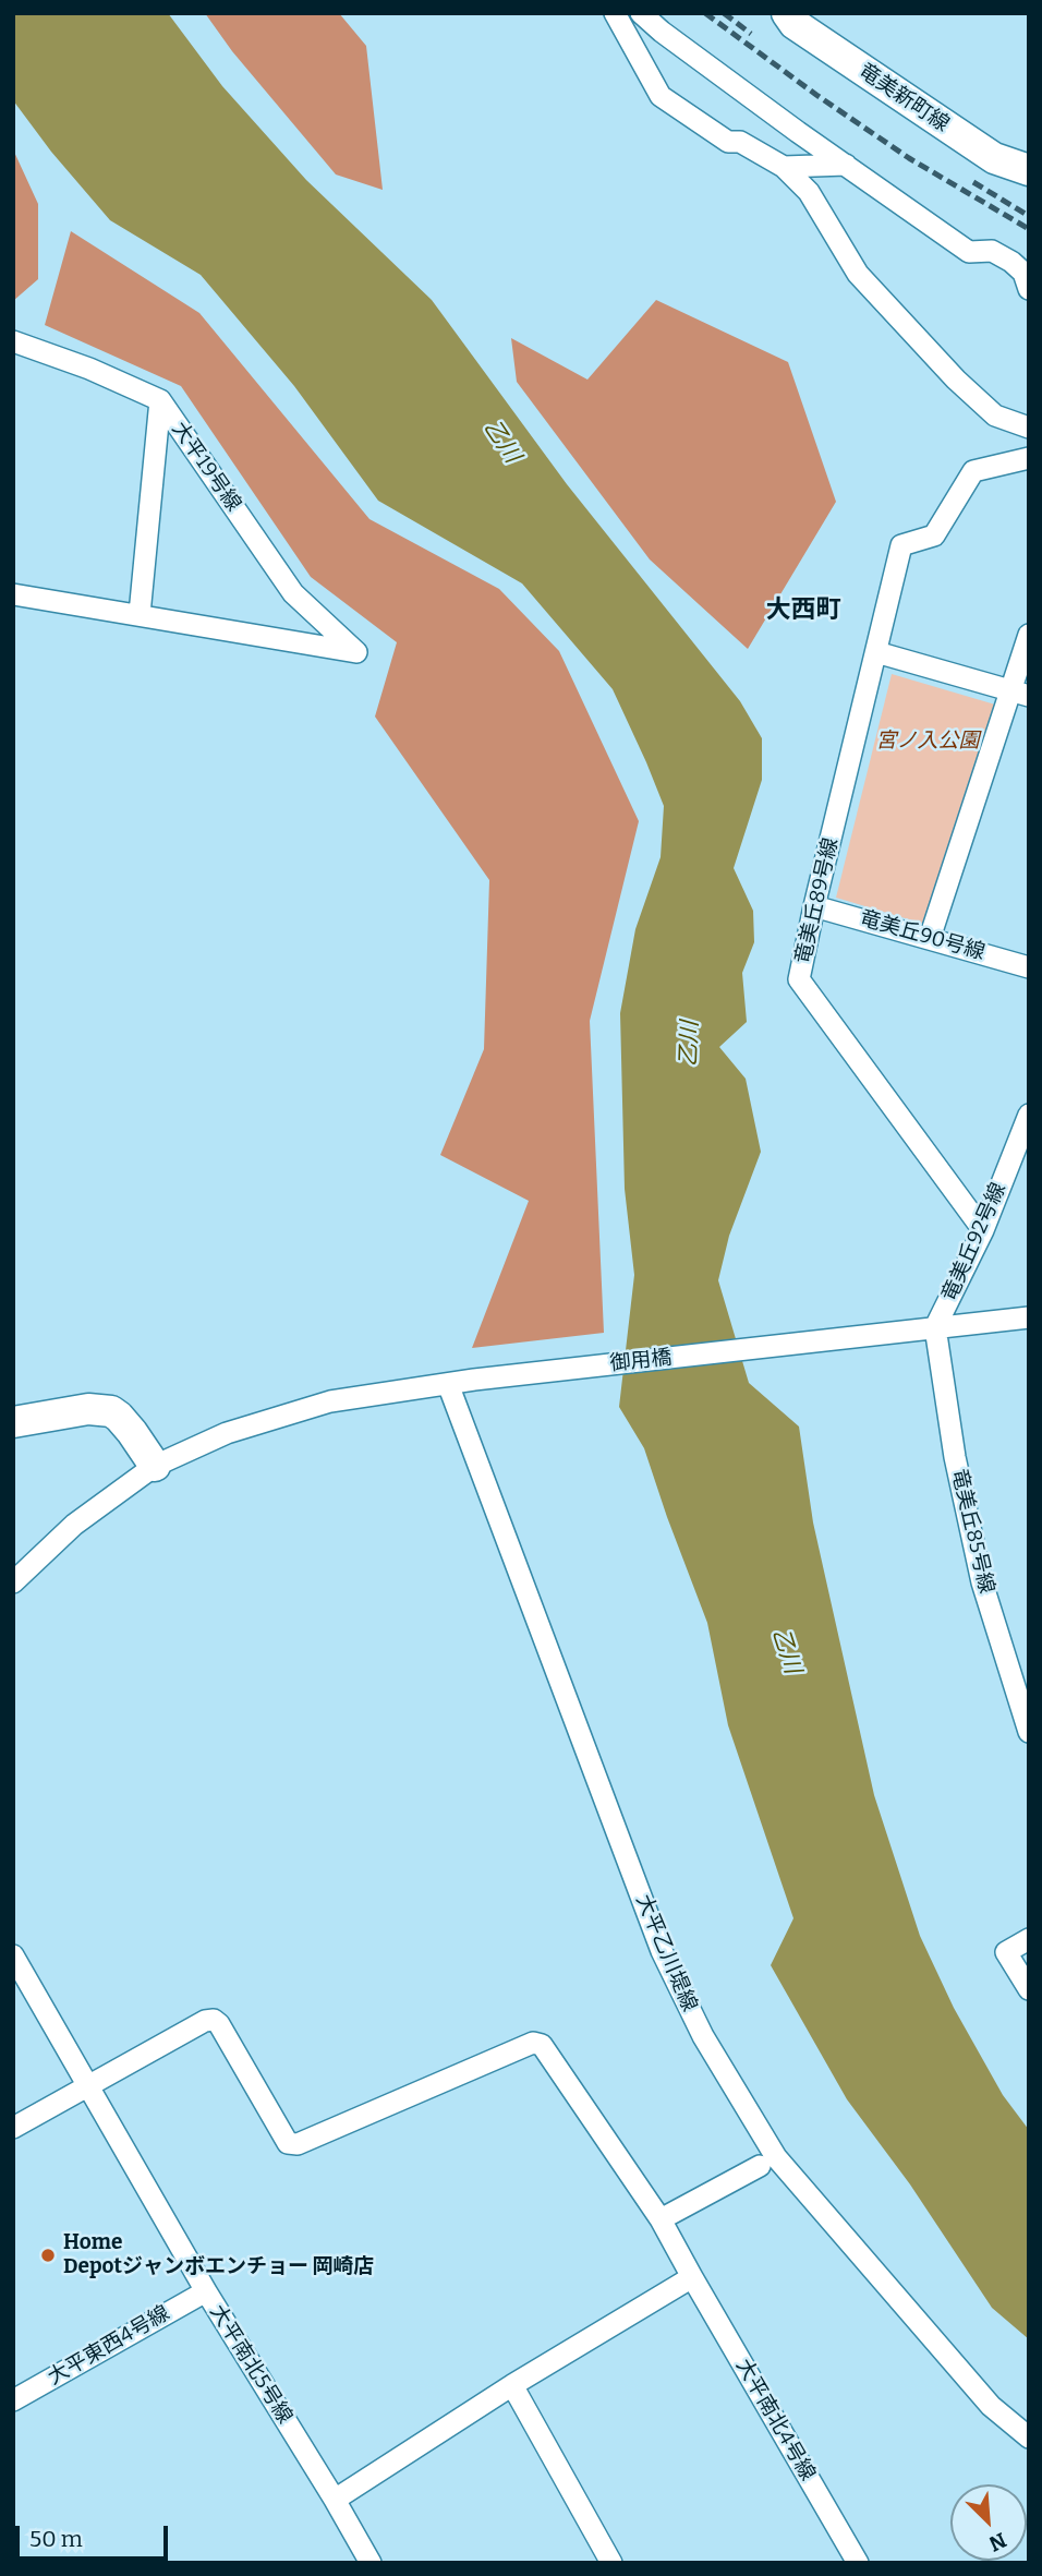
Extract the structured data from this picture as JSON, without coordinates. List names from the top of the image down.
{
  "streets": {
    "street": [
      "竜美新町線",
      "大平19号線",
      "竜美丘89号線",
      "竜美丘90号線",
      "竜美丘92号線",
      "御用橋",
      "竜美丘85号線",
      "大平乙川堤線",
      "大平東西4号線",
      "大平南北5号線",
      "大平南北4号線"
    ]
  },
  "crossings": [
    ["竜美丘89号線", "竜美丘90号線"],
    ["竜美丘89号線", "竜美丘92号線"],
    ["竜美丘92号線", "御用橋"],
    ["竜美丘92号線", "竜美丘85号線"],
    ["御用橋", "竜美丘85号線"],
    ["御用橋", "大平乙川堤線"],
    ["大平東西4号線", "大平南北5号線"],
    ["大平南北5号線", "大平南北4号線"]
  ],
  "districts": ["大西町"],
  "water": ["乙川"],
  "parks": ["宮ノ入公園"],
  "places": ["Home Depotジャンボエンチョー 岡崎店"],
  "scale_bar": "50 m",
  "north": "bottom right"
}
